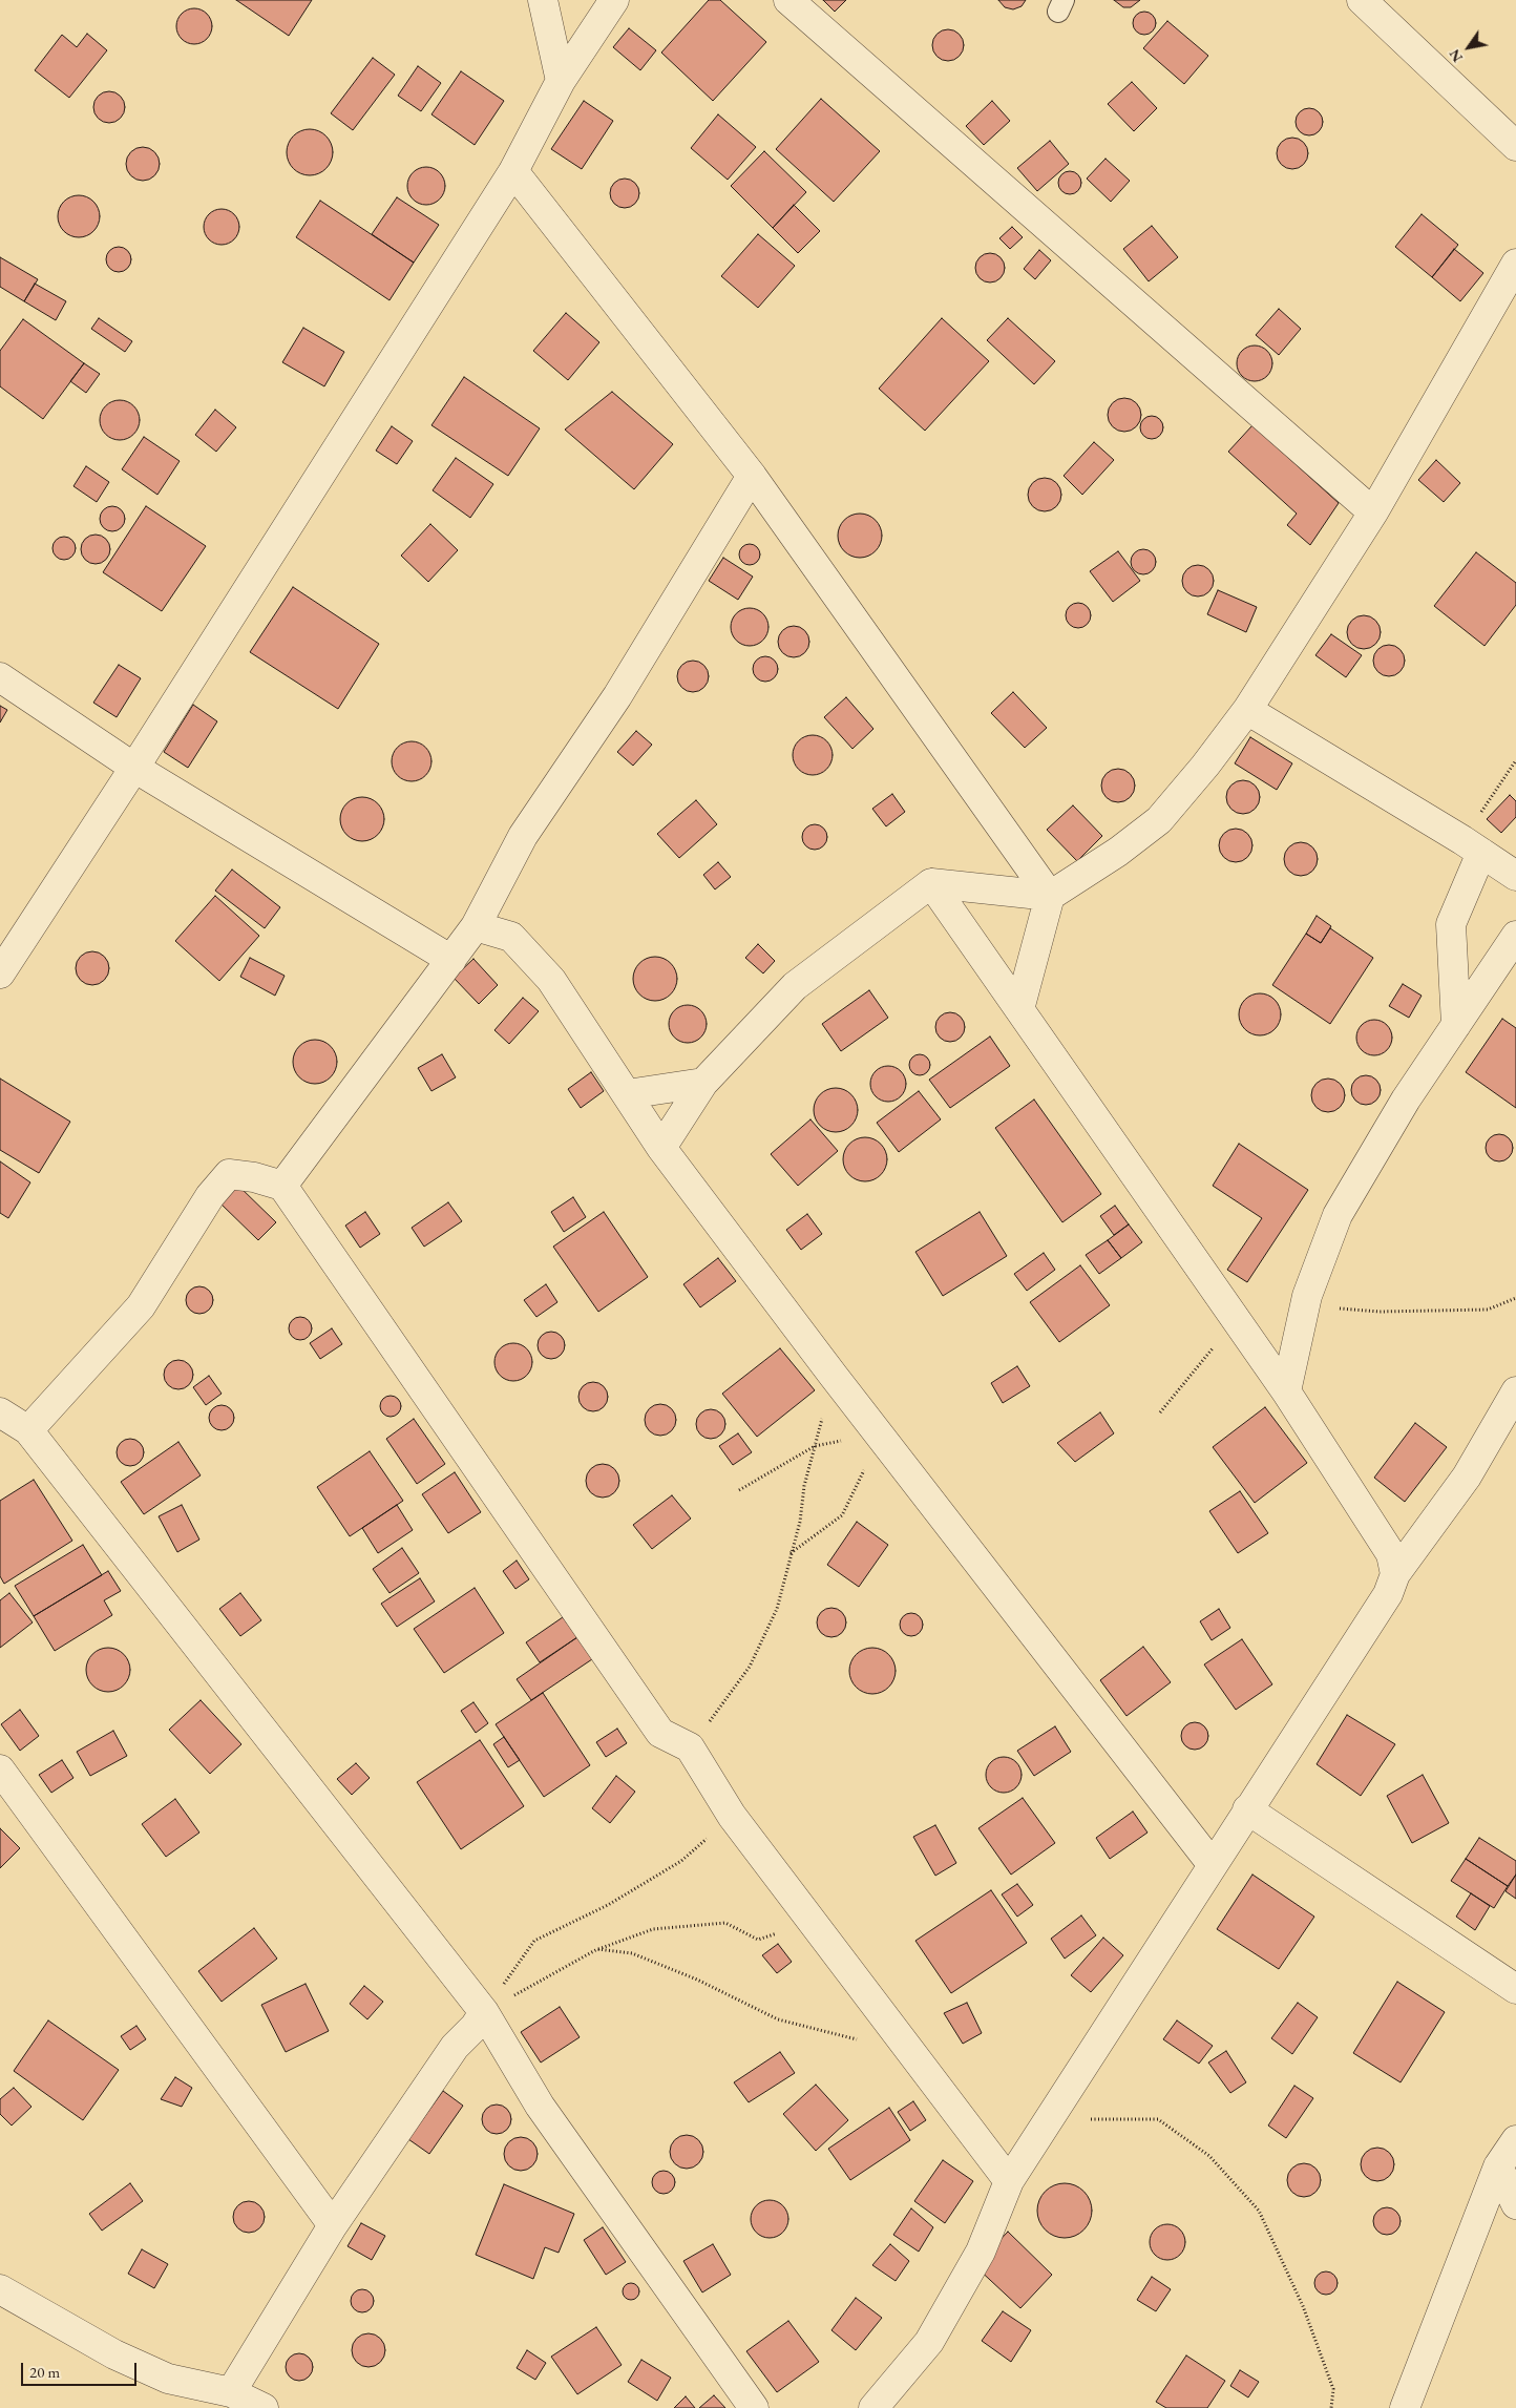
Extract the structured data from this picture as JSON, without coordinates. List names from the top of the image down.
{
  "scale_bar": "20 m",
  "north": "bottom left"
}
